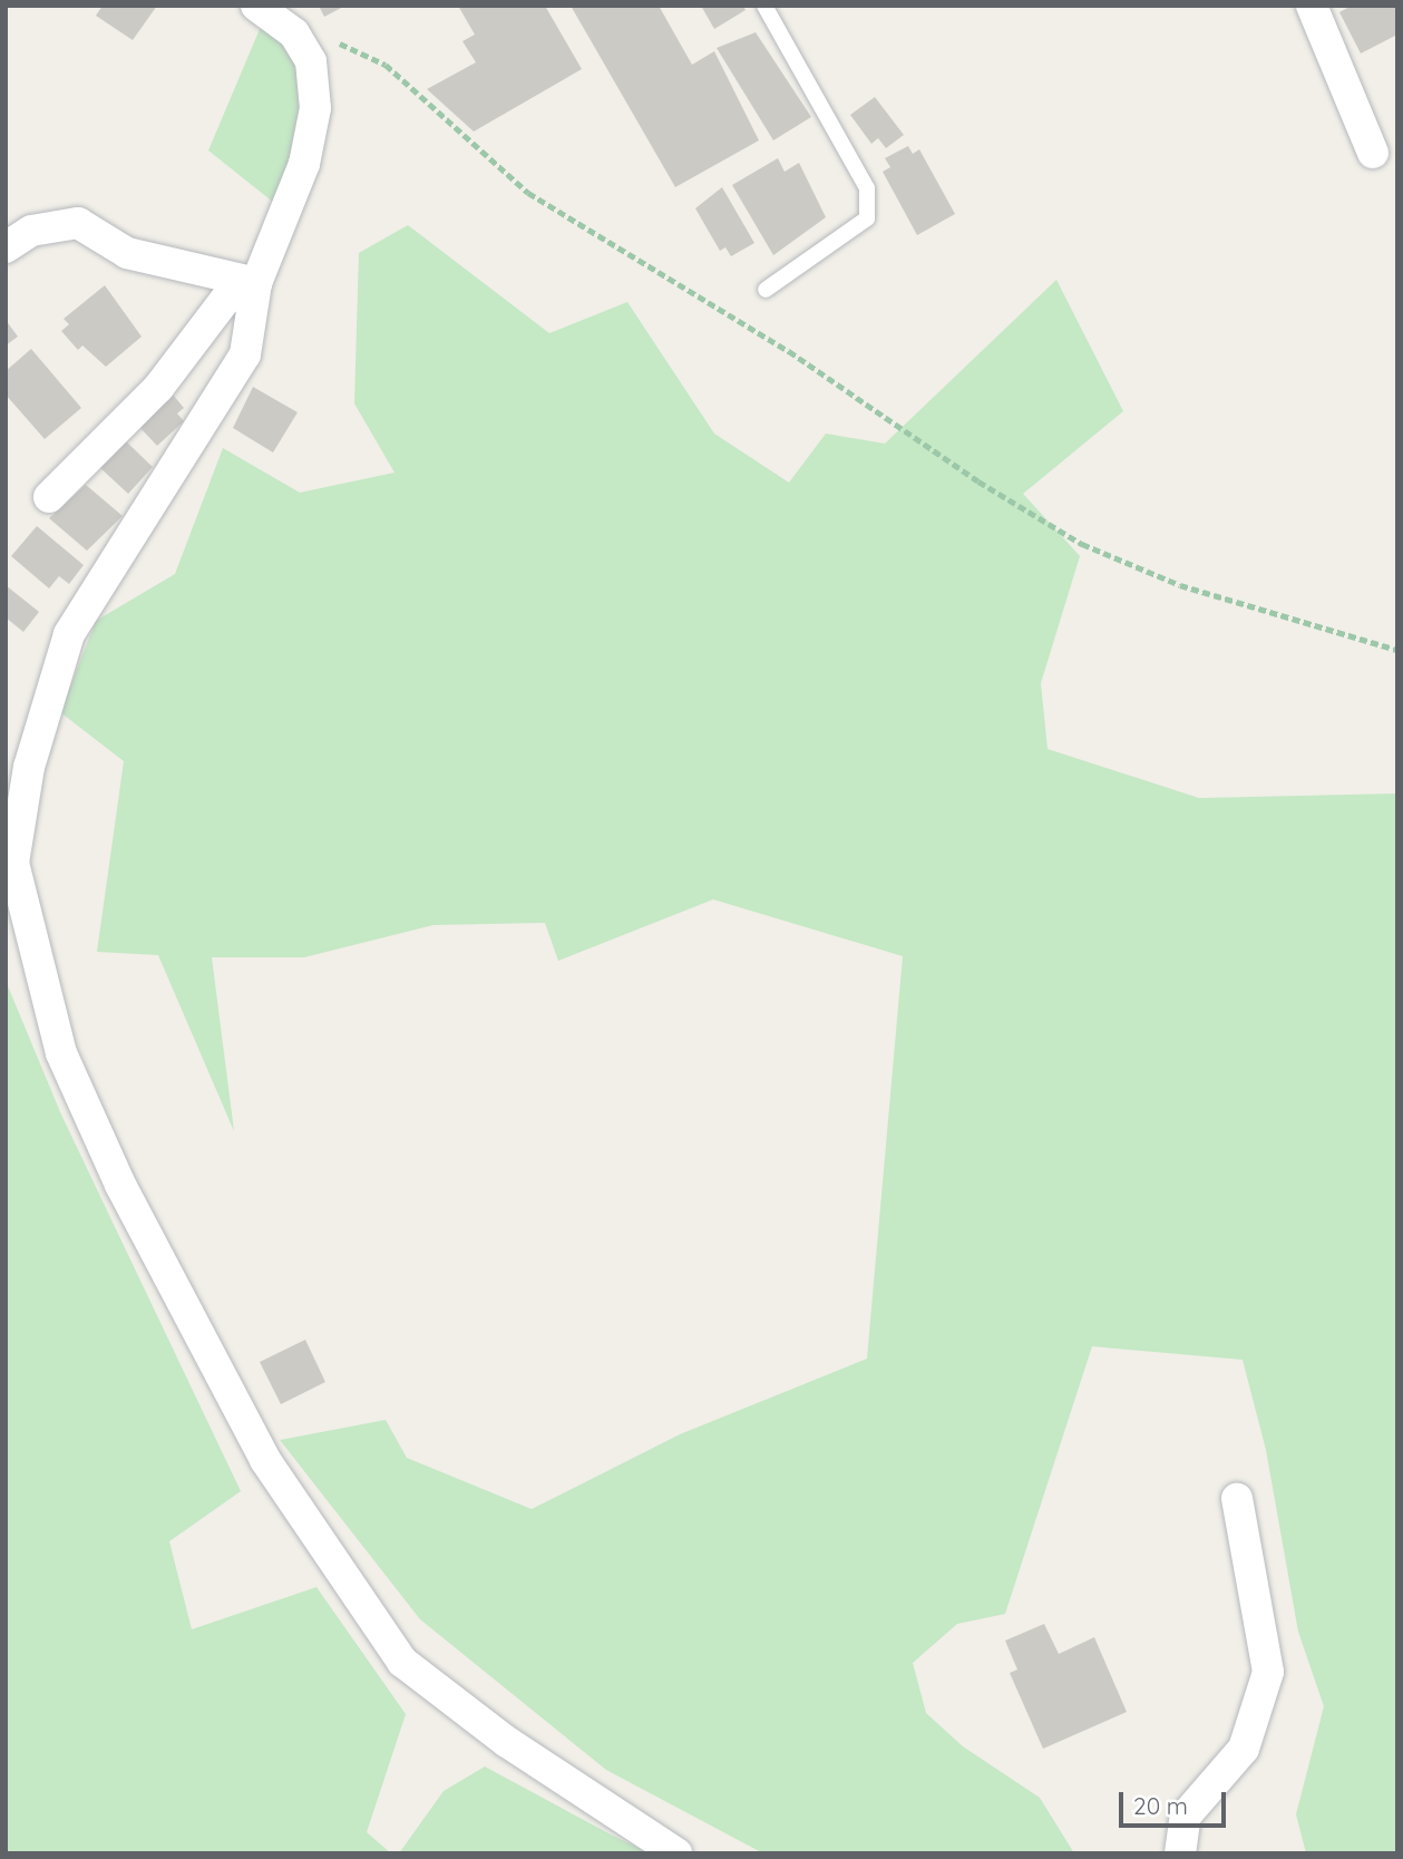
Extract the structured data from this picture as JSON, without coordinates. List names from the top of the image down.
{
  "scale_bar": "20 m"
}
